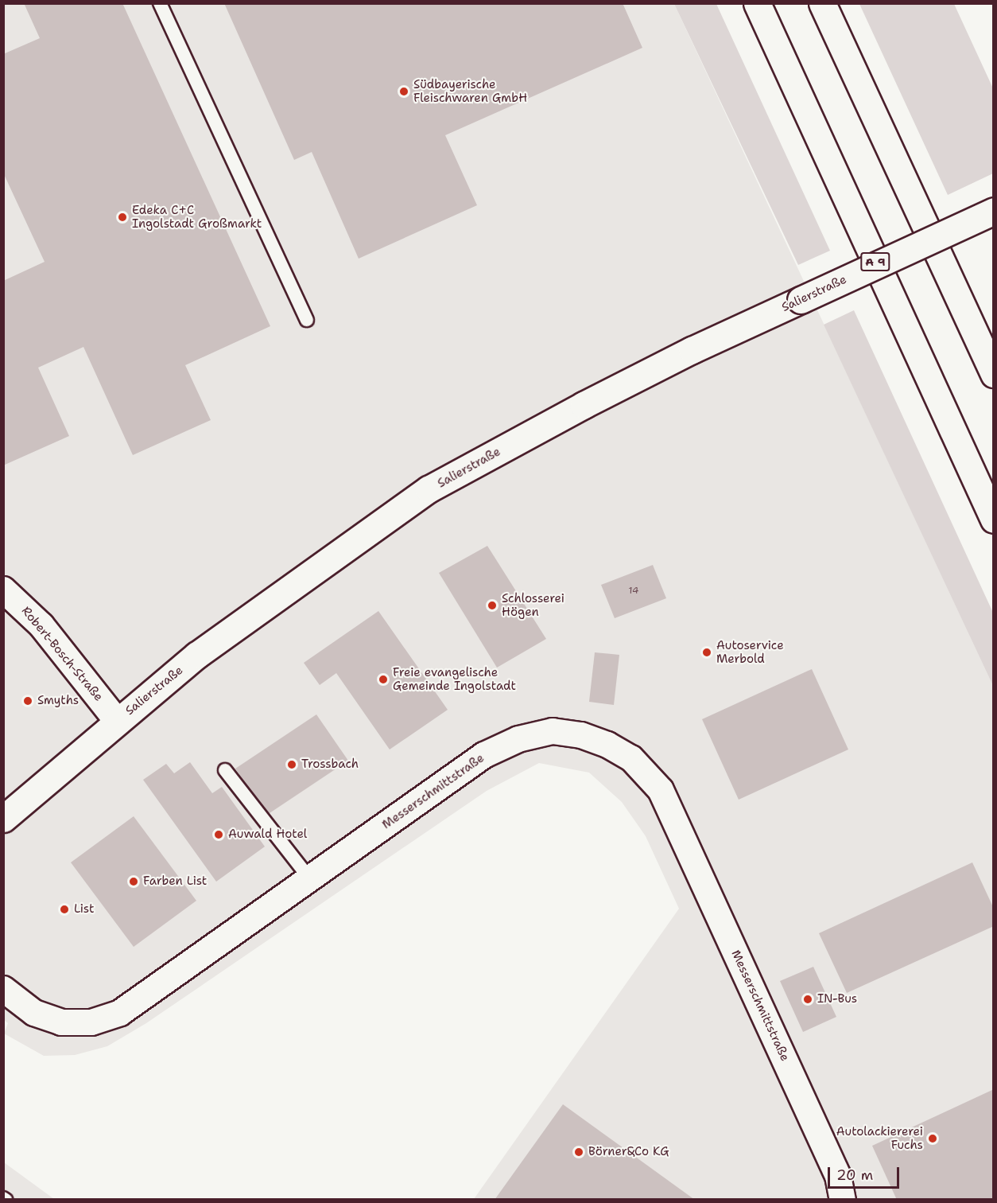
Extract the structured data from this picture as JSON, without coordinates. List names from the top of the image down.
{
  "streets": {
    "main road": ["A 9", "Salierstraße"],
    "street": ["Robert-Bosch-Straße", "Messerschmittstraße"]
  },
  "crossings": [
    ["Salierstraße", "Robert-Bosch-Straße"]
  ],
  "places": [
    "Südbayerische Fleischwaren GmbH",
    "Edeka C+C Ingolstadt Großmarkt",
    "Schlosserei Högen",
    "Autoservice Merbold",
    "Freie evangelische Gemeinde Ingolstadt",
    "Smyths",
    "Trossbach",
    "Auwald Hotel",
    "Farben List",
    "List",
    "IN-Bus",
    "Autolackiererei Fuchs",
    "Börner&Co KG"
  ],
  "house_numbers": ["14"],
  "scale_bar": "20 m"
}
